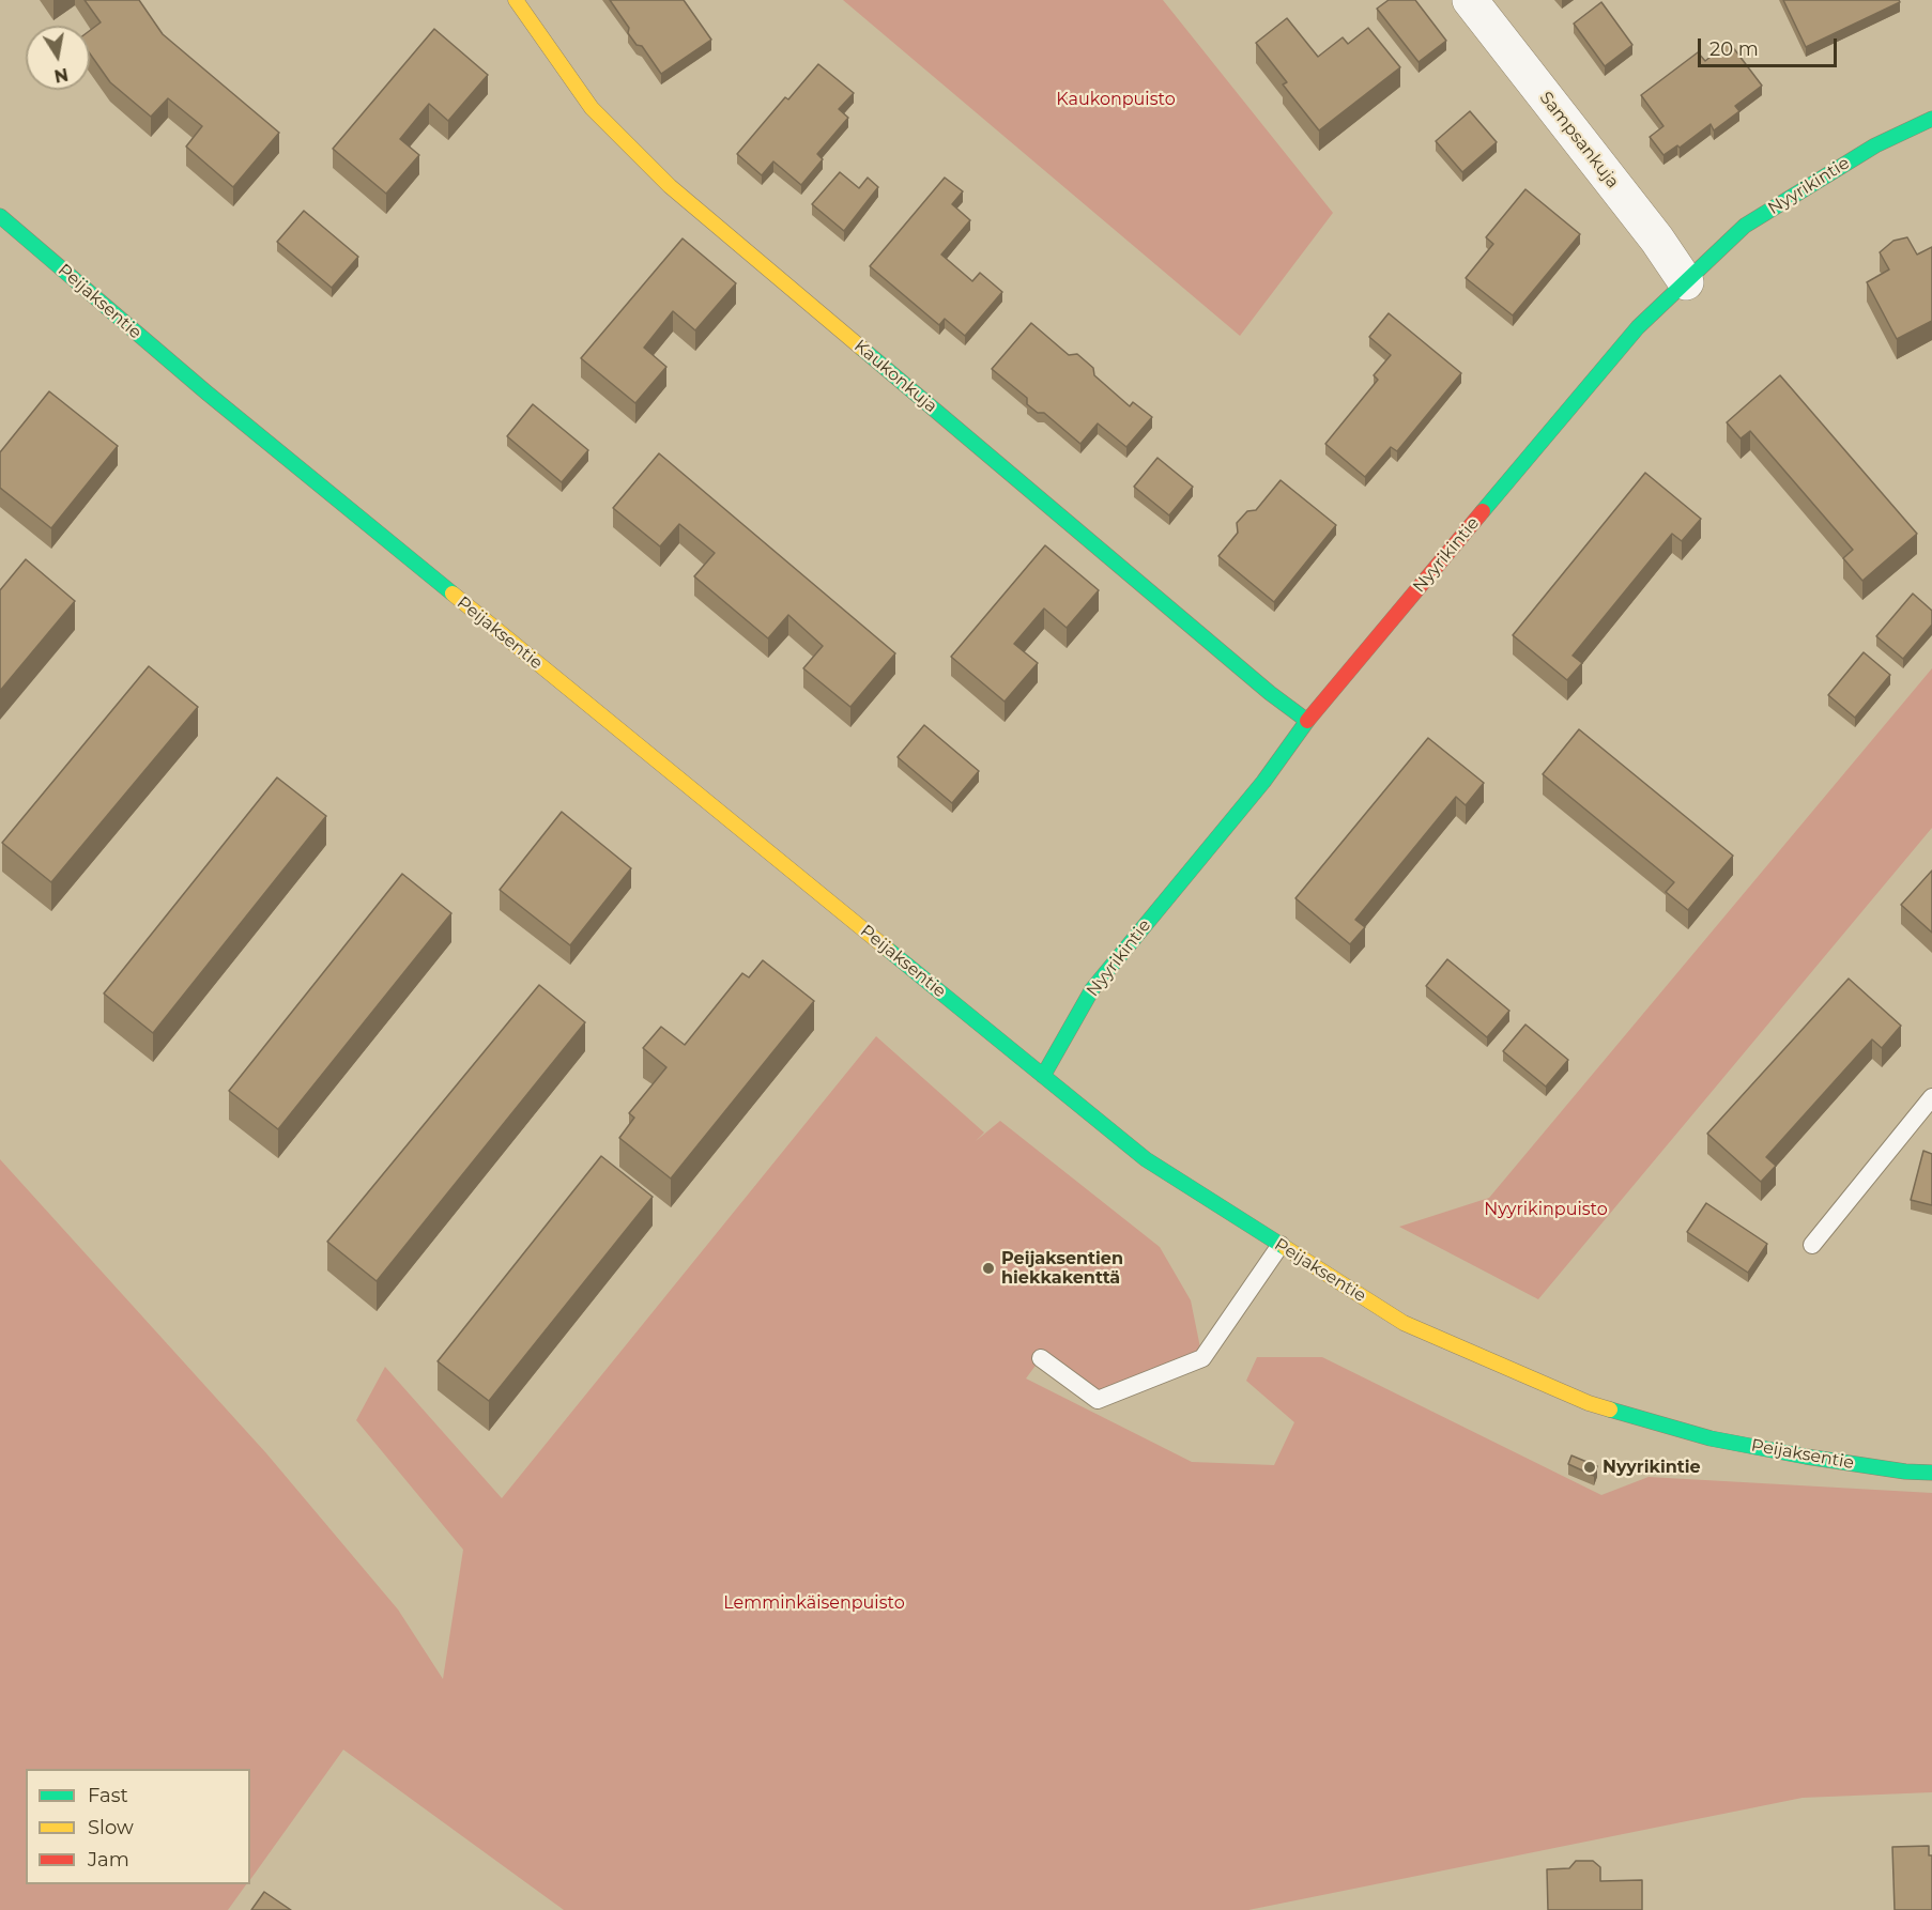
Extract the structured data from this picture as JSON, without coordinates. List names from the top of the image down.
{
  "streets": {
    "street": [
      "Sampsankuja",
      "Nyyrikintie",
      "Peijaksentie",
      "Kaukonkuja"
    ]
  },
  "crossings": [
    ["Sampsankuja", "Nyyrikintie"],
    ["Nyyrikintie", "Peijaksentie"],
    ["Nyyrikintie", "Kaukonkuja"]
  ],
  "parks": ["Kaukonpuisto", "Nyyrikinpuisto", "Lemminkäisenpuisto"],
  "places": ["Peijaksentien hiekkakenttä", "Nyyrikintie"],
  "legend": ["Fast", "Slow", "Jam"],
  "scale_bar": "20 m",
  "north": "bottom"
}
